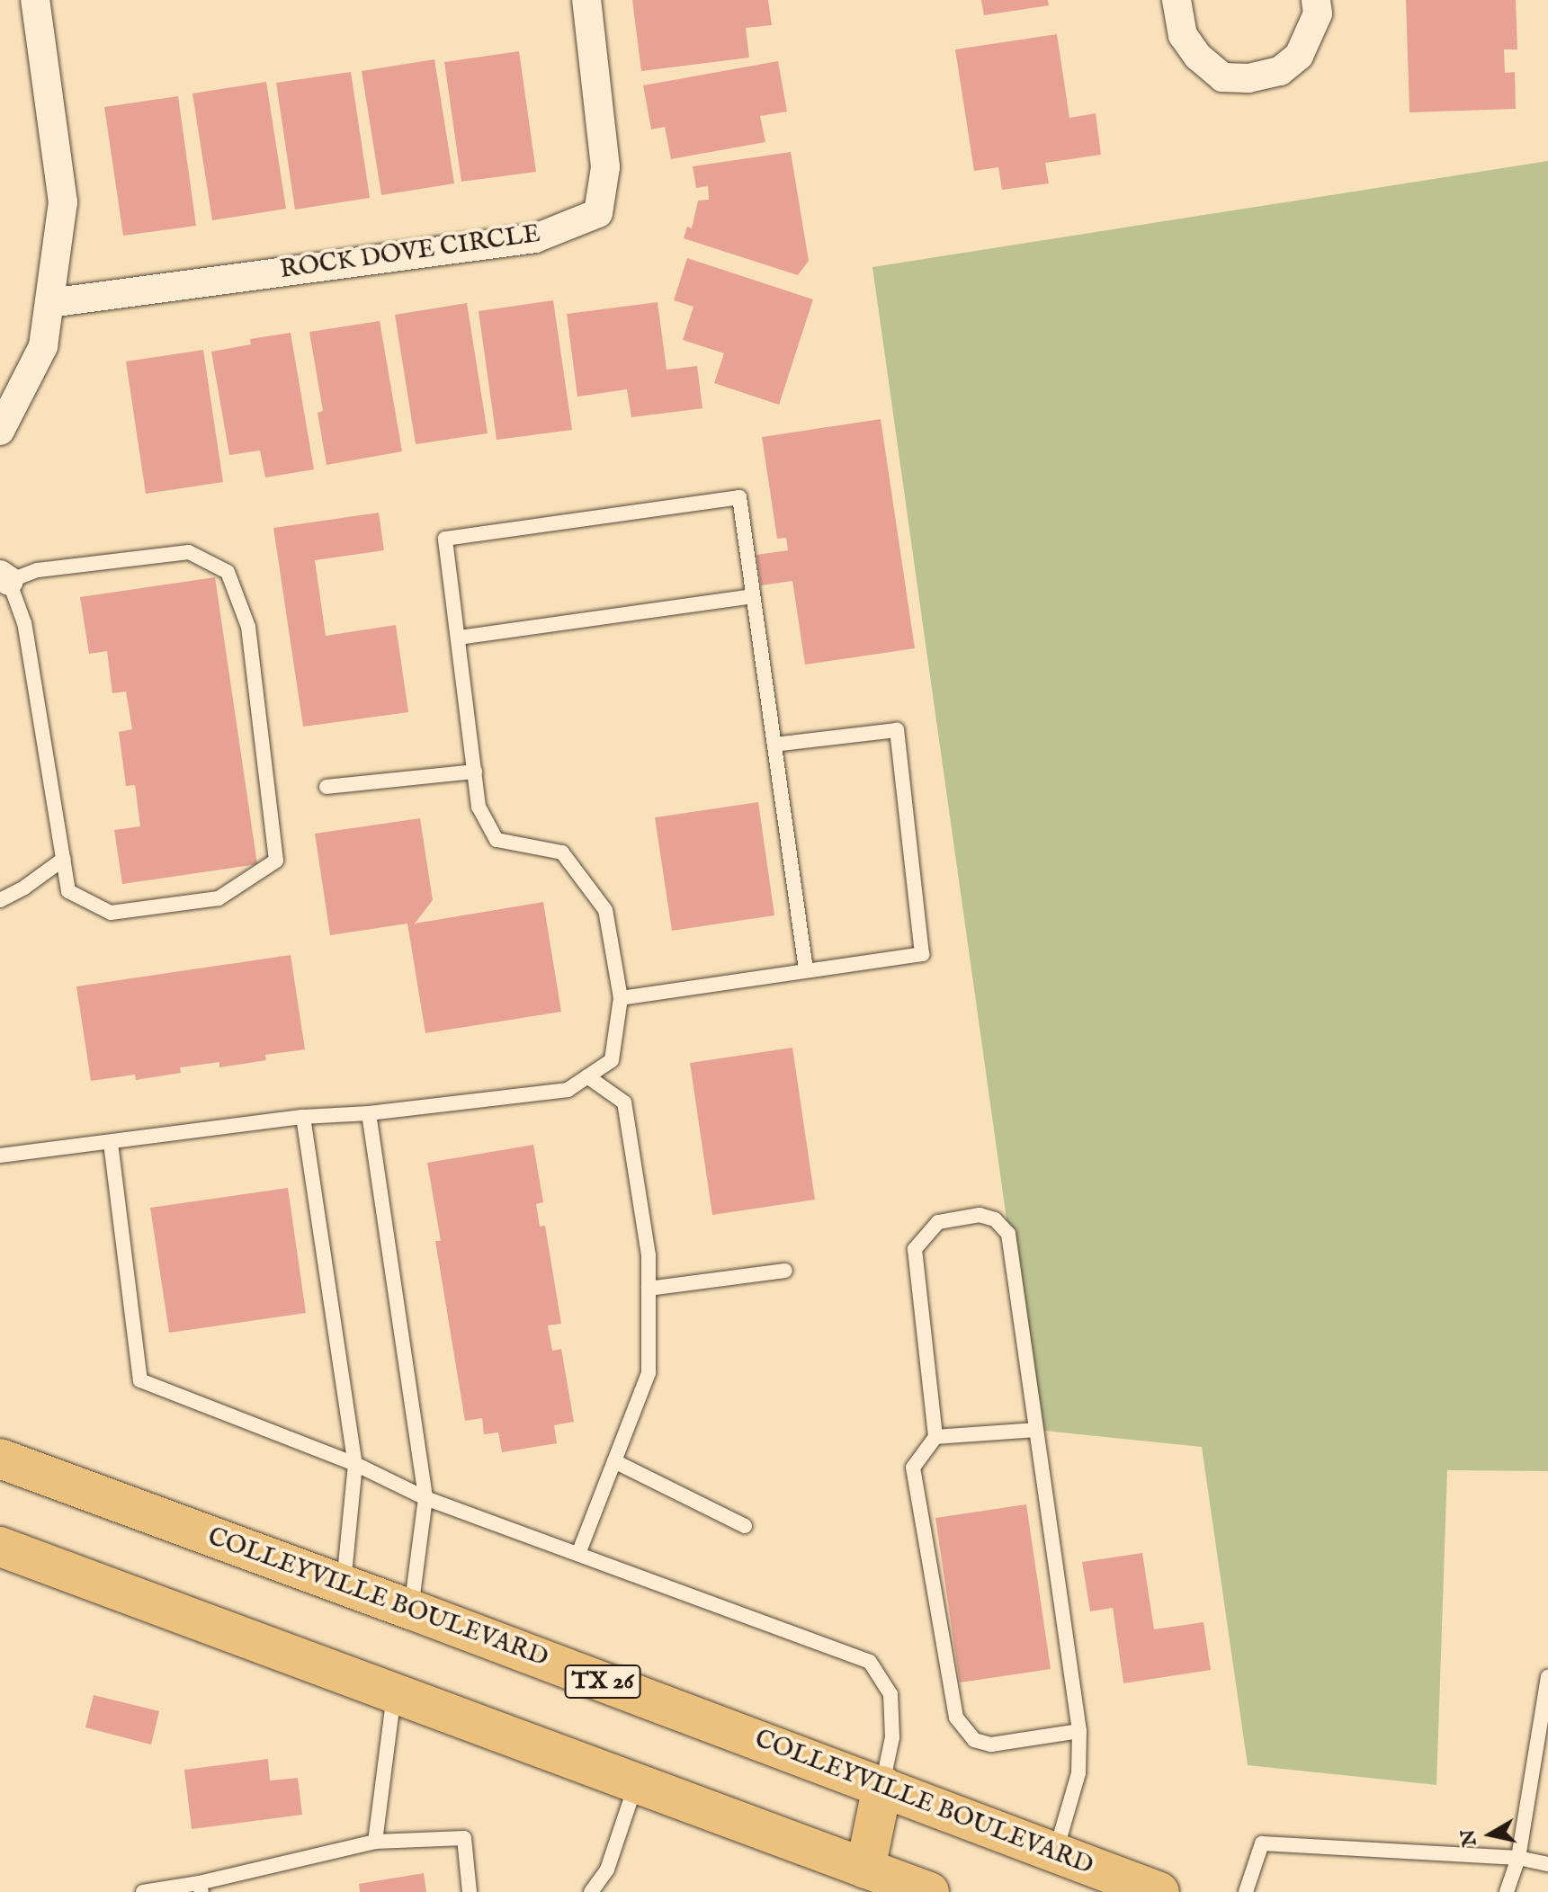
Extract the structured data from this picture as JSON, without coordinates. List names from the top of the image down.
{
  "streets": {
    "main road": ["COLLEYVILLE BOULEVARD", "TX 26"],
    "street": ["ROCK DOVE CIRCLE"]
  },
  "north": "left"
}
